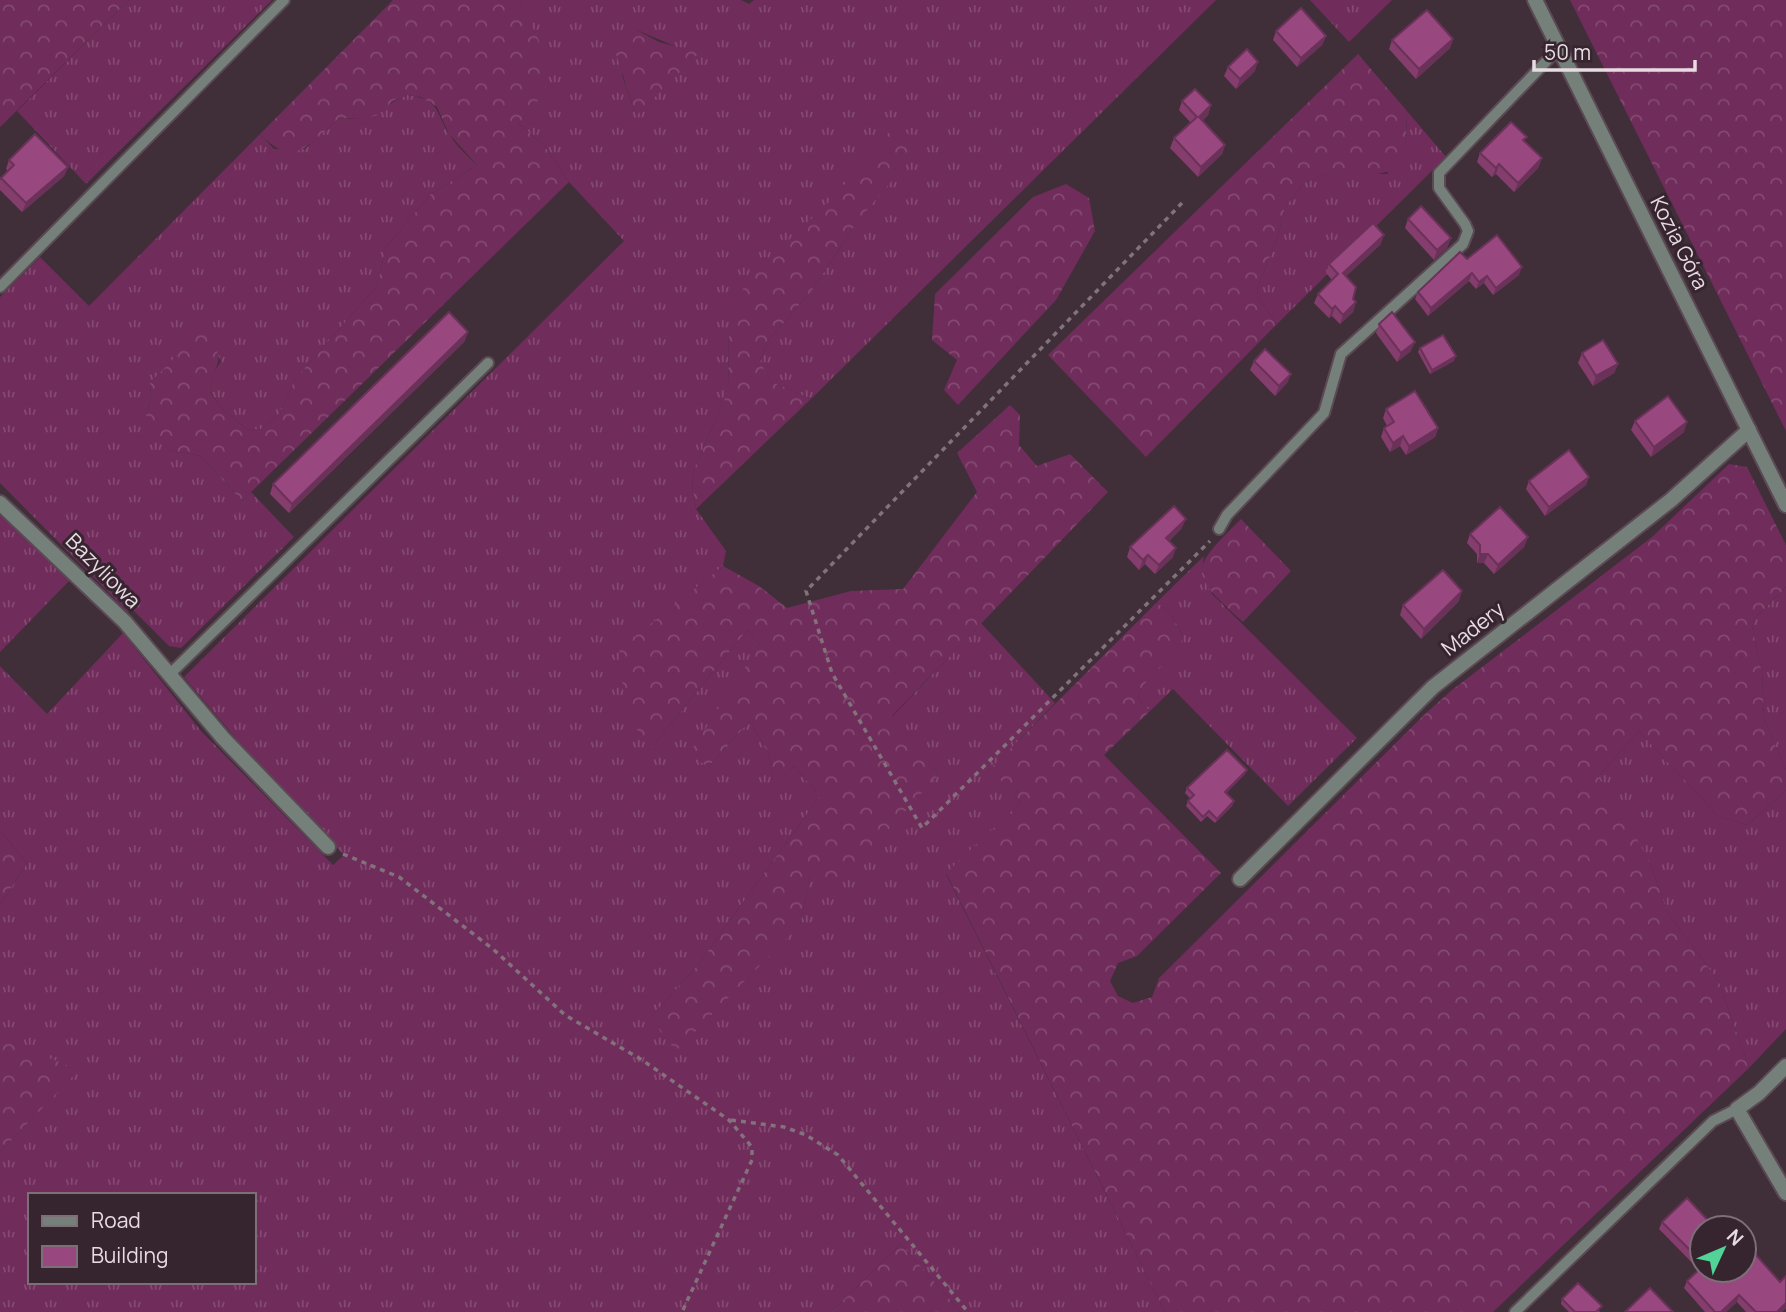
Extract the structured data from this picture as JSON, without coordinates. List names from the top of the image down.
{
  "streets": {
    "street": ["Kozia Góra", "Bazyliowa", "Madery"]
  },
  "crossings": [
    ["Kozia Góra", "Madery"]
  ],
  "legend": ["Road", "Building"],
  "scale_bar": "50 m",
  "north": "top right"
}
